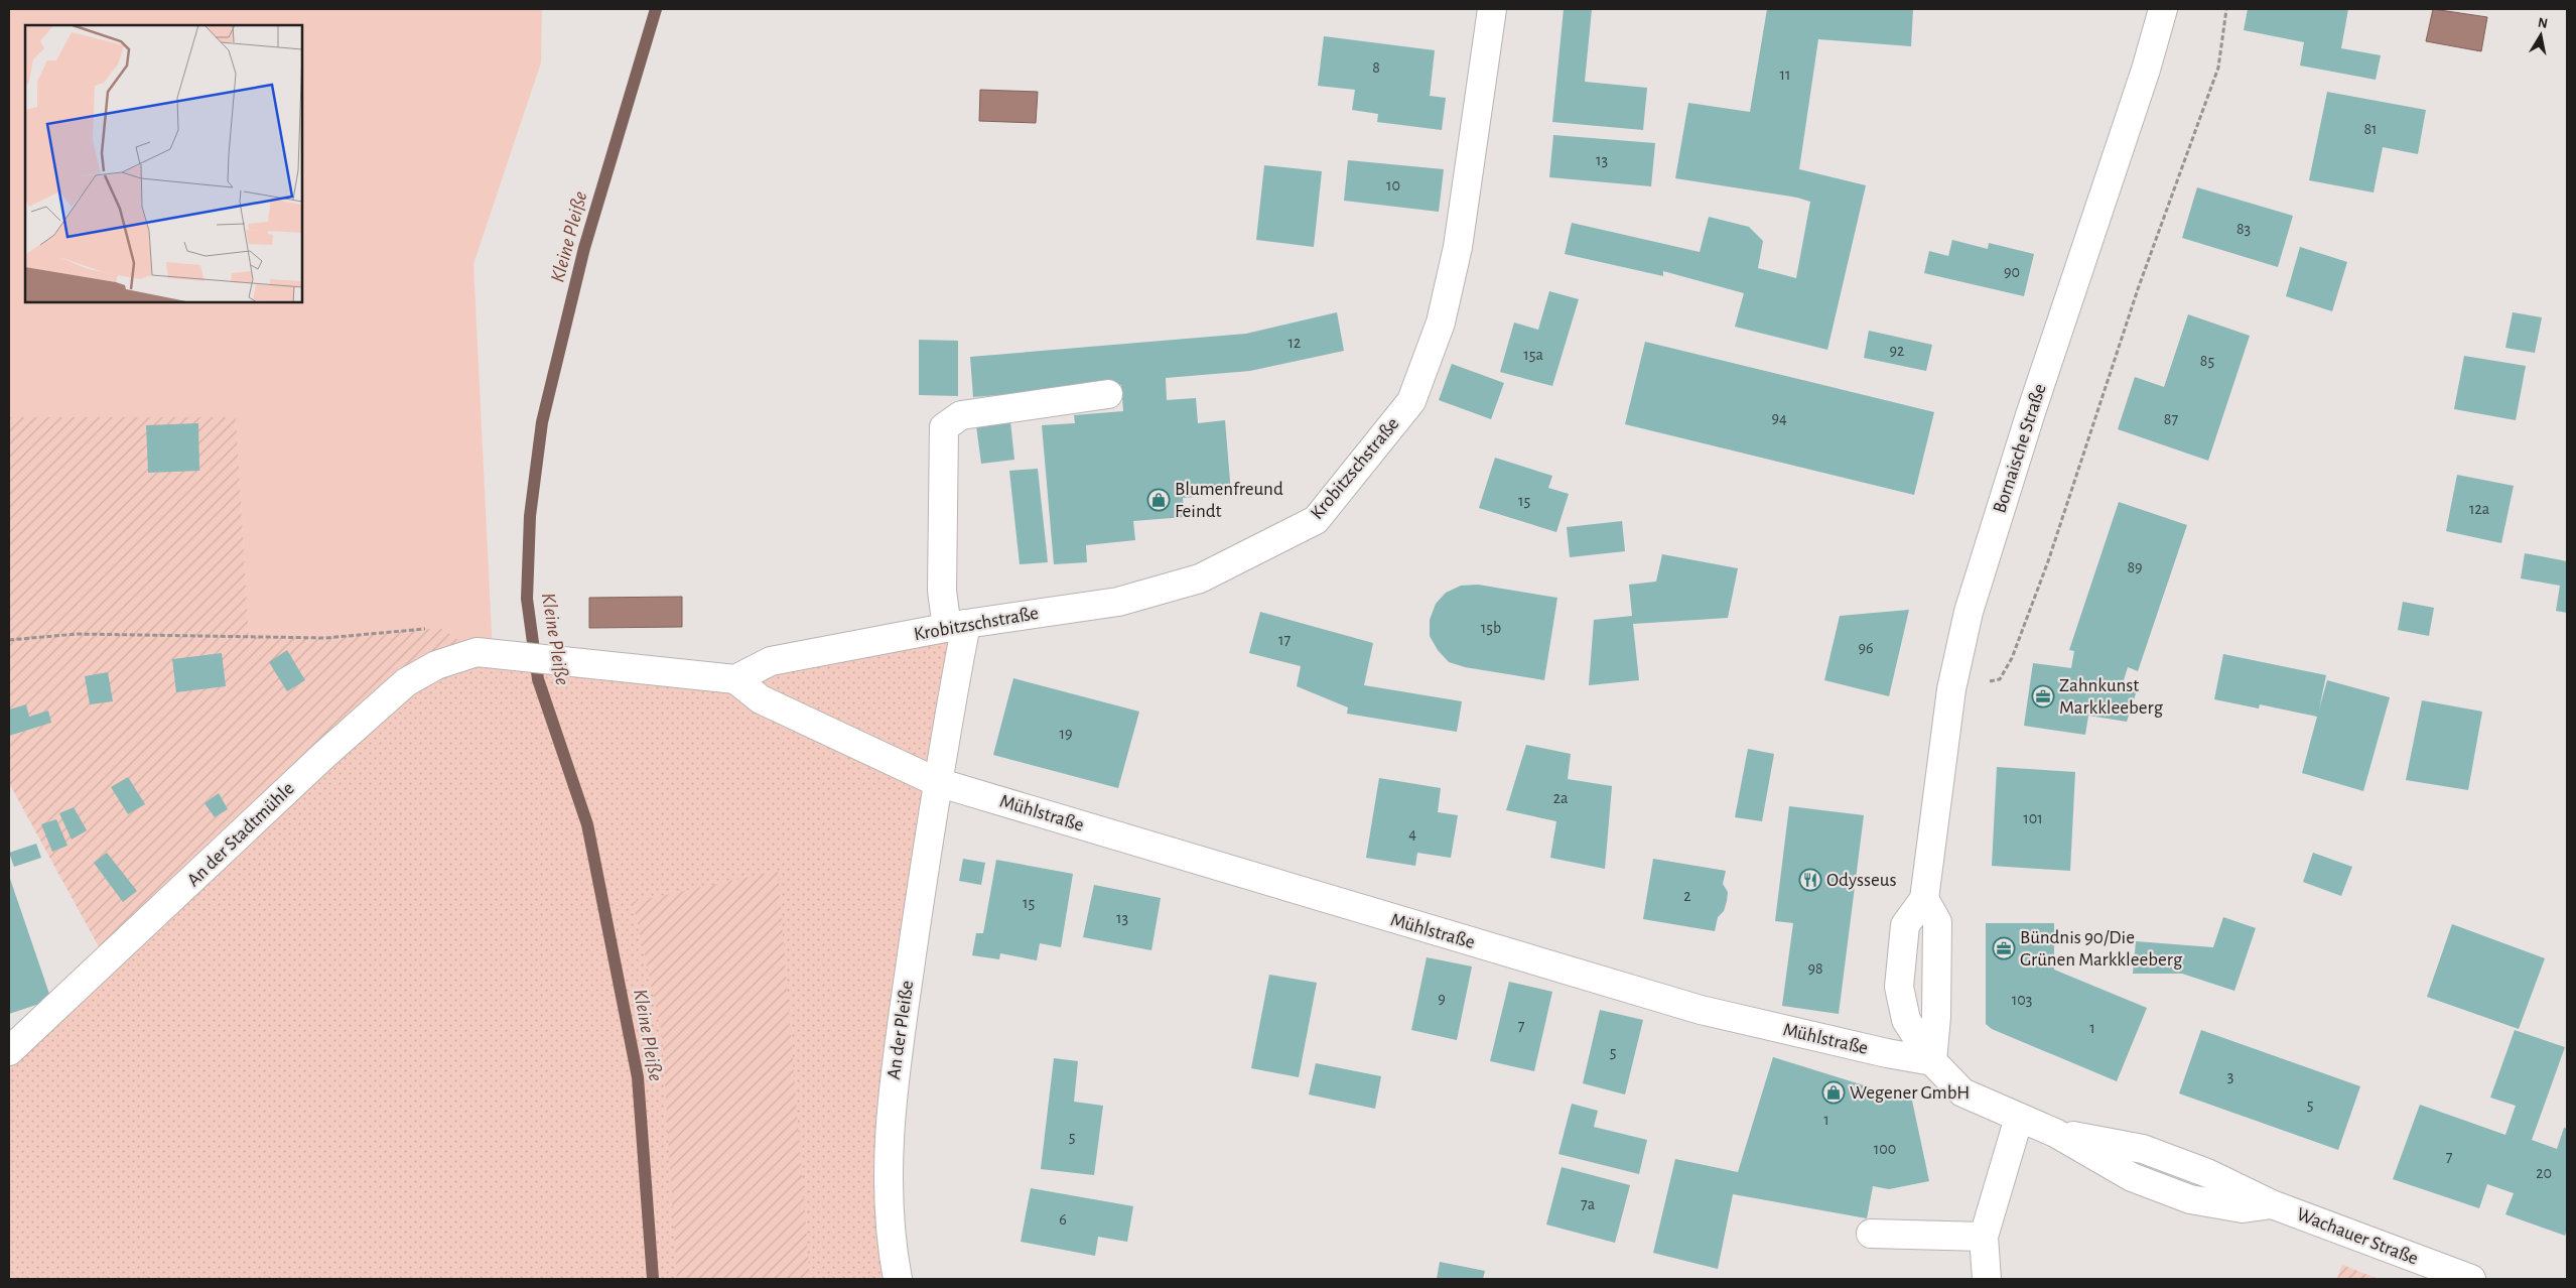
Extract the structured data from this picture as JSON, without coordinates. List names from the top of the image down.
{
  "streets": {
    "street": [
      "Bornaische Straße",
      "Krobitzschstraße",
      "Mühlstraße",
      "An der Stadtmühle",
      "An der Pleiße",
      "Wachauer Straße"
    ]
  },
  "crossings": [
    ["Bornaische Straße", "Mühlstraße"],
    ["Bornaische Straße", "Wachauer Straße"],
    ["Krobitzschstraße", "Mühlstraße"],
    ["Mühlstraße", "An der Pleiße"],
    ["Mühlstraße", "Wachauer Straße"]
  ],
  "water": ["Kleine Pleiße"],
  "places": {
    "shop": ["Blumenfreund Feindt", "Wegener GmbH"],
    "office": ["Zahnkunst Markkleeberg", "Bündnis 90/Die Grünen Markkleeberg"],
    "restaurant": ["Odysseus"]
  },
  "house_numbers": [
    "8",
    "11",
    "81",
    "13",
    "10",
    "83",
    "90",
    "12",
    "92",
    "15a",
    "85",
    "94",
    "87",
    "15",
    "12a",
    "89",
    "15b",
    "17",
    "96",
    "19",
    "2a",
    "101",
    "4",
    "2",
    "15",
    "13",
    "98",
    "9",
    "103",
    "7",
    "1",
    "5",
    "3",
    "5",
    "1",
    "5",
    "100",
    "7",
    "20",
    "7a",
    "6"
  ],
  "north": "top"
}
